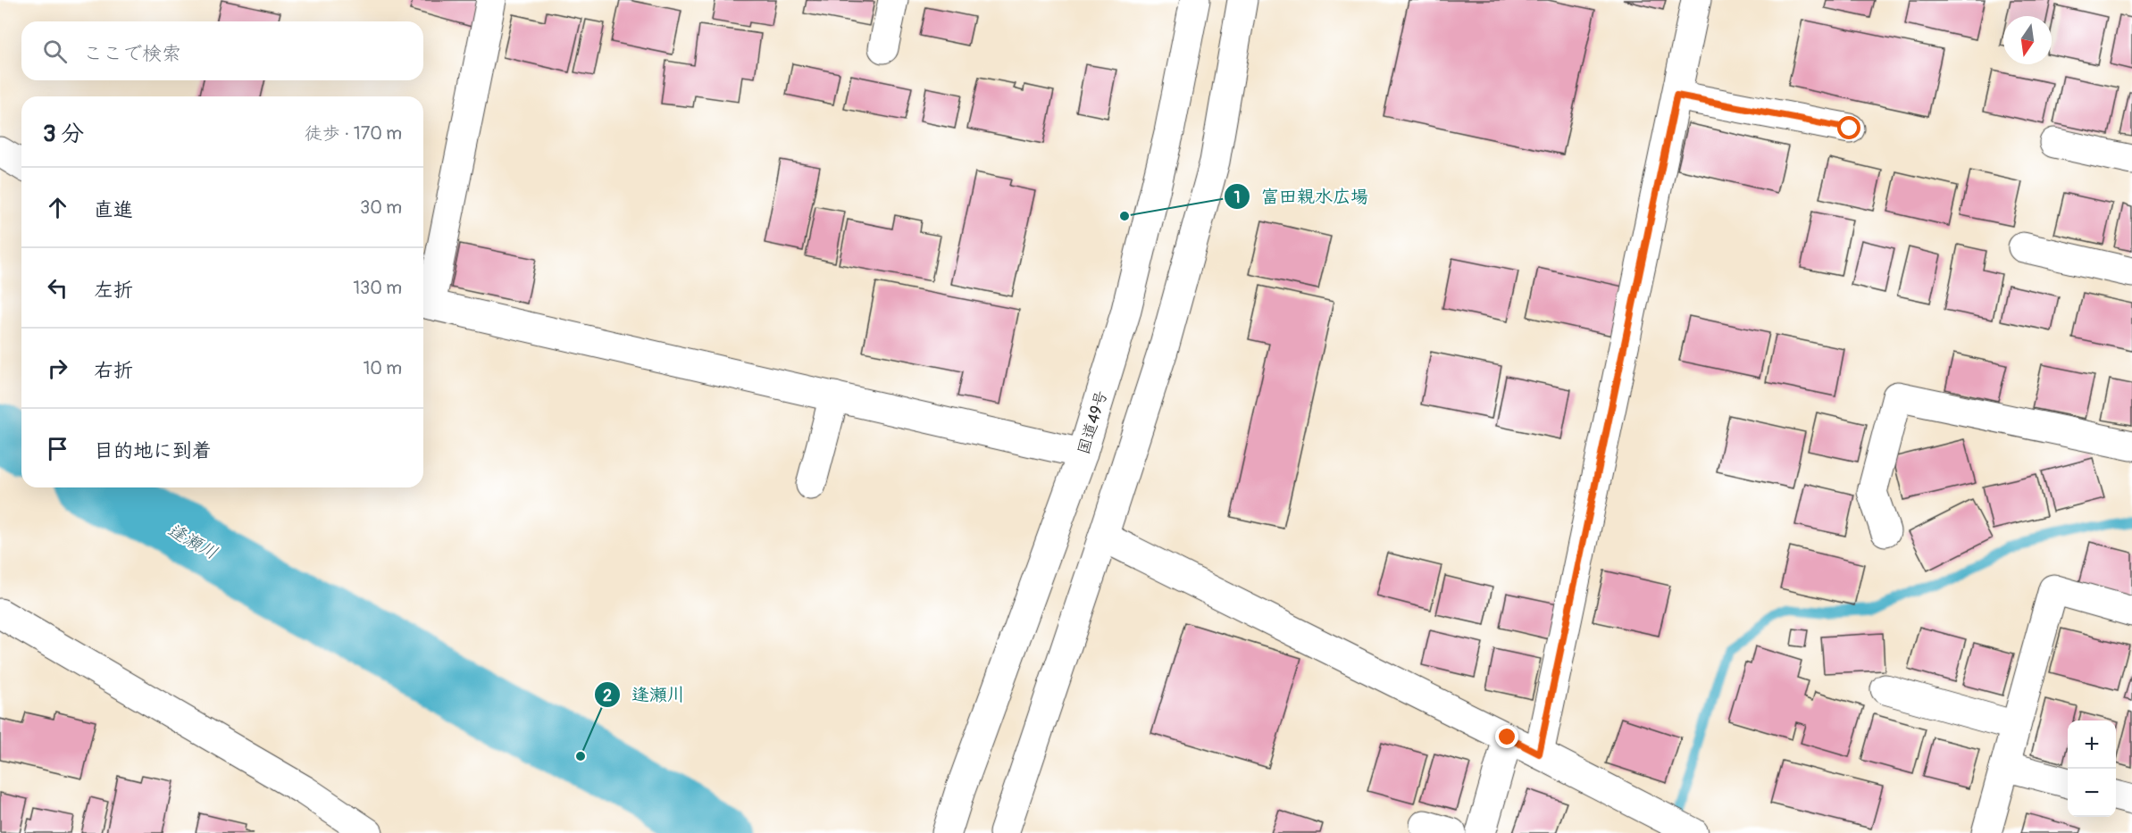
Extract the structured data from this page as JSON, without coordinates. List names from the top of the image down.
{
  "streets": {
    "main road": ["国道49号"]
  },
  "water": ["逢瀬川"],
  "places": ["富田親水広場", "逢瀬川"],
  "north": "bottom",
  "page": {
    "search": "ここで検索",
    "heading": ["3 分", "徒歩 · 170 m"],
    "list": [
      ["直進", "30 m"],
      ["左折", "130 m"],
      ["右折", "10 m"],
      "目的地に到着"
    ],
    "map_buttons": ["+", "−"]
  }
}
